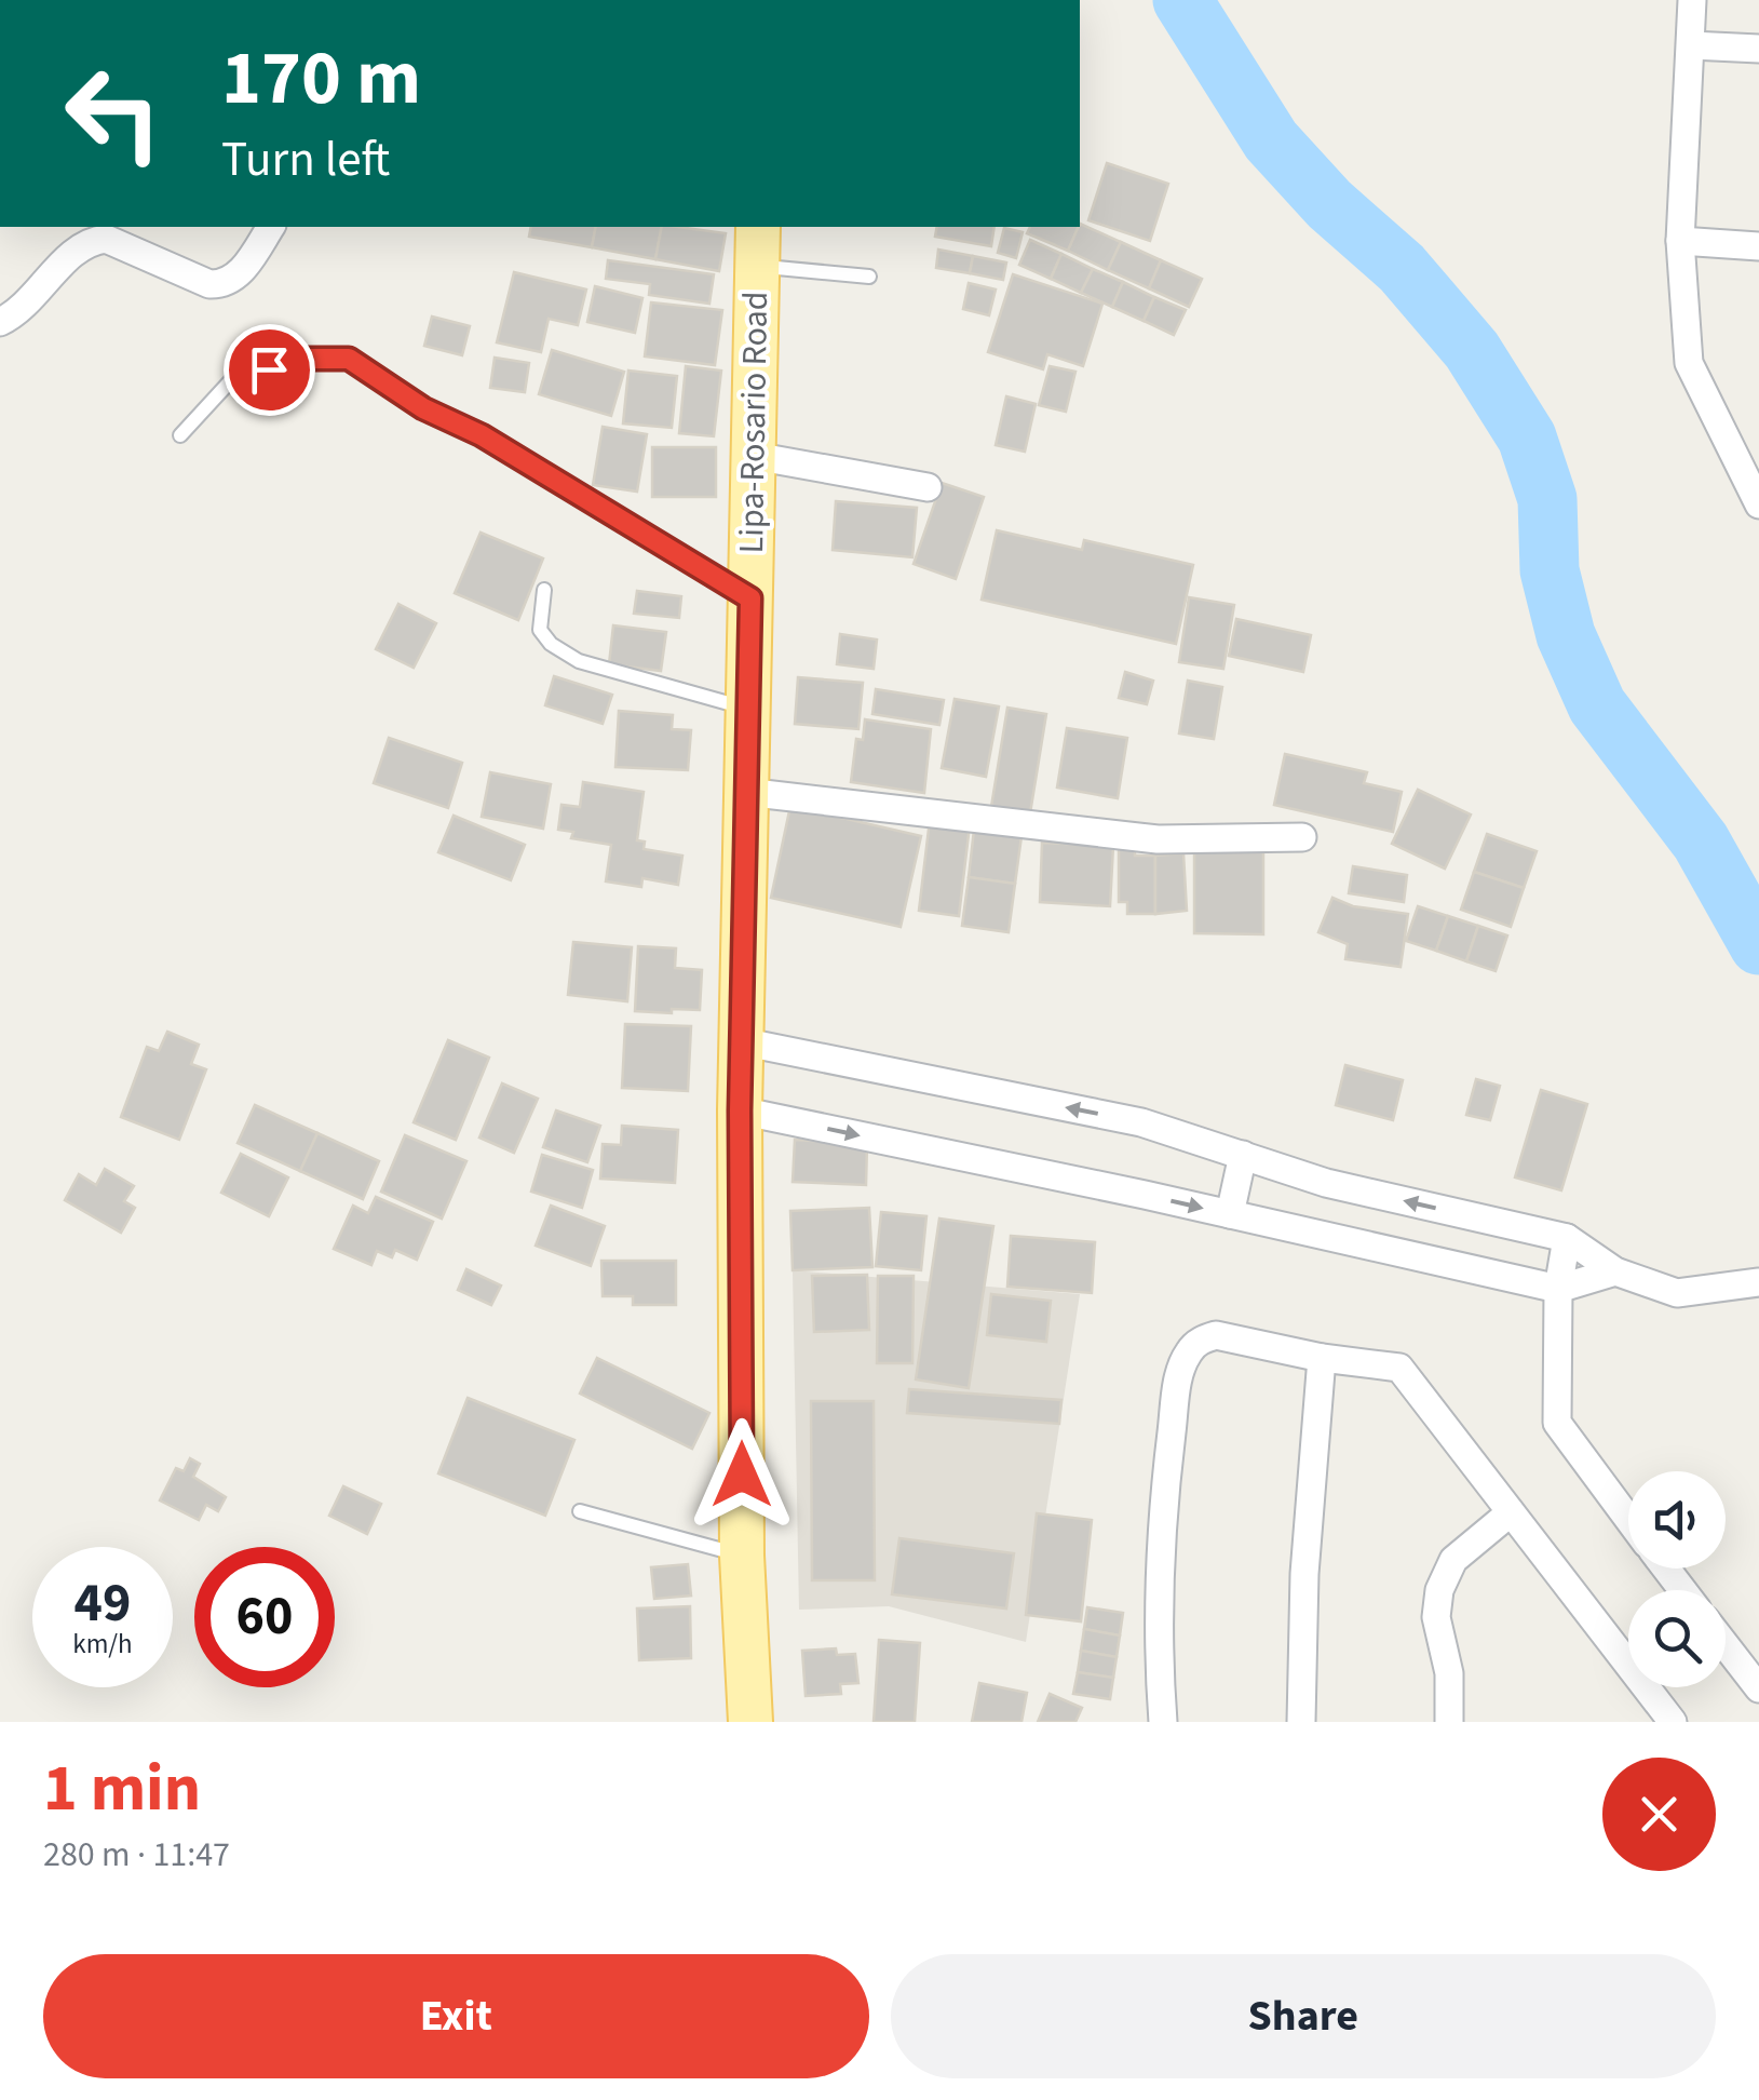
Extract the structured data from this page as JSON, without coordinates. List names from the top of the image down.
{
  "streets": {
    "main road": ["Lipa-Rosario Road"]
  },
  "page": {
    "turn": ["170 m", "Turn left"],
    "speed": "49 km/h",
    "limit": "60",
    "heading": ["1 min", "280 m · 11:47"],
    "buttons": ["Exit", "Share"]
  }
}
